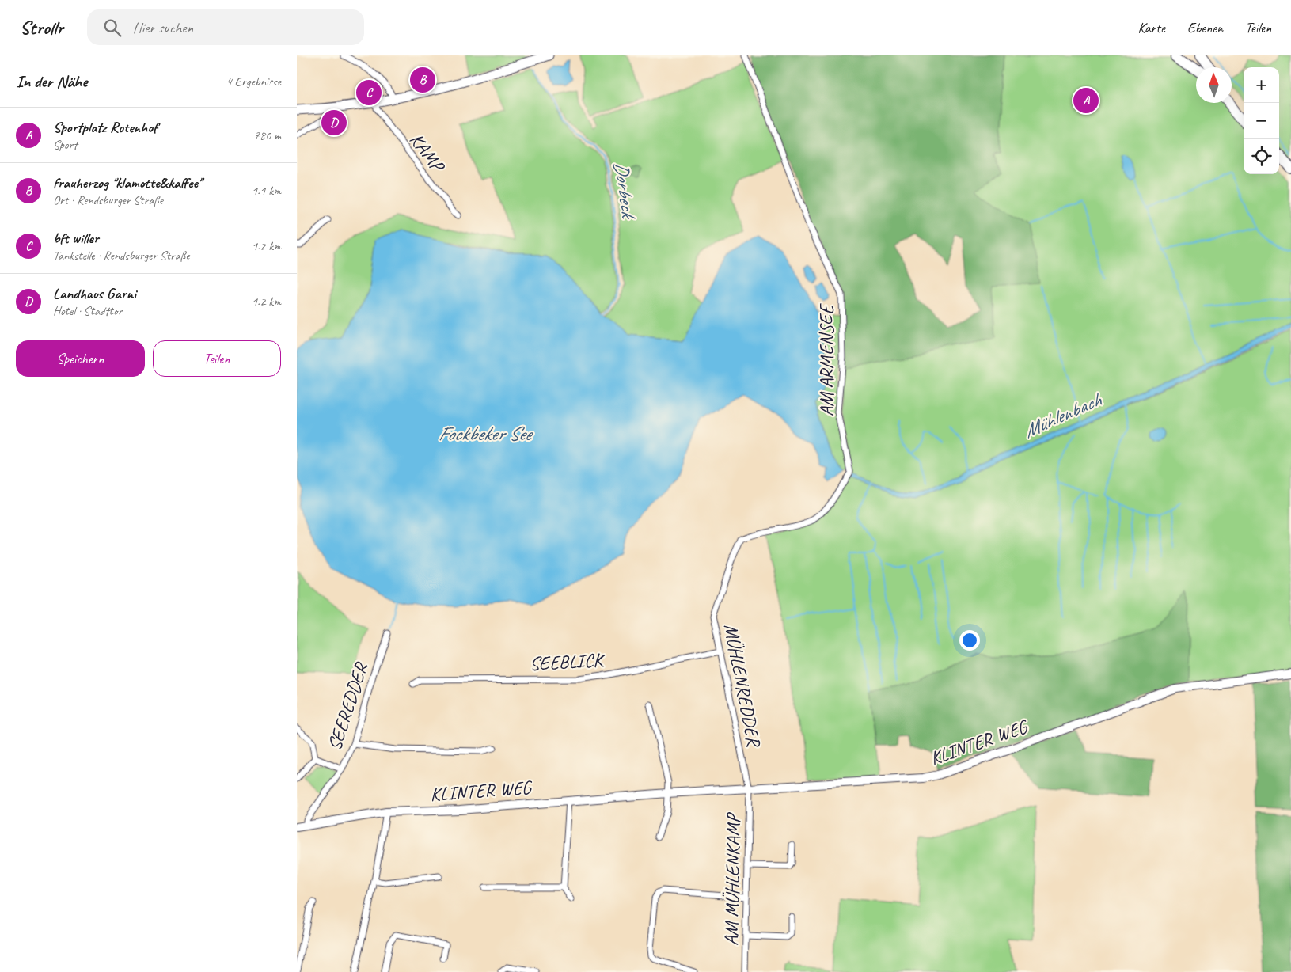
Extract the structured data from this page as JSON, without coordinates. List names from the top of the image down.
{
  "streets": {
    "street": [
      "KAMP",
      "AM ARMENSEE",
      "SEEBLICK",
      "MÜHLENREDDER",
      "SEEREDDER",
      "KLINTER WEG",
      "AM MÜHLENKAMP"
    ]
  },
  "crossings": [
    ["AM ARMENSEE", "MÜHLENREDDER"],
    ["SEEBLICK", "MÜHLENREDDER"],
    ["MÜHLENREDDER", "KLINTER WEG"],
    ["MÜHLENREDDER", "AM MÜHLENKAMP"],
    ["SEEREDDER", "KLINTER WEG"],
    ["KLINTER WEG", "AM MÜHLENKAMP"]
  ],
  "water": ["Dorbeck", "Mühlenbach", "Fockbeker See"],
  "north": "top",
  "page": {
    "header": "Strollr",
    "search": "Hier suchen",
    "nav": ["Karte", "Ebenen", "Teilen"],
    "heading": ["In der Nähe", "4 Ergebnisse"],
    "pins": [
      "B",
      "C",
      "A",
      "D"
    ],
    "map_buttons": ["+", "−"],
    "list": [
      {
        "mark": "A",
        "name": "Sportplatz Rotenhof",
        "note": "Sport",
        "value": "780 m"
      },
      {
        "mark": "B",
        "name": "frauherzog \"klamotte&kaffee\"",
        "note": "Ort · Rendsburger Straße",
        "value": "1.1 km"
      },
      {
        "mark": "C",
        "name": "bft willer",
        "note": "Tankstelle · Rendsburger Straße",
        "value": "1.2 km"
      },
      {
        "mark": "D",
        "name": "Landhaus Garni",
        "note": "Hotel · Stadttor",
        "value": "1.2 km"
      }
    ],
    "buttons": ["Speichern", "Teilen"]
  }
}
